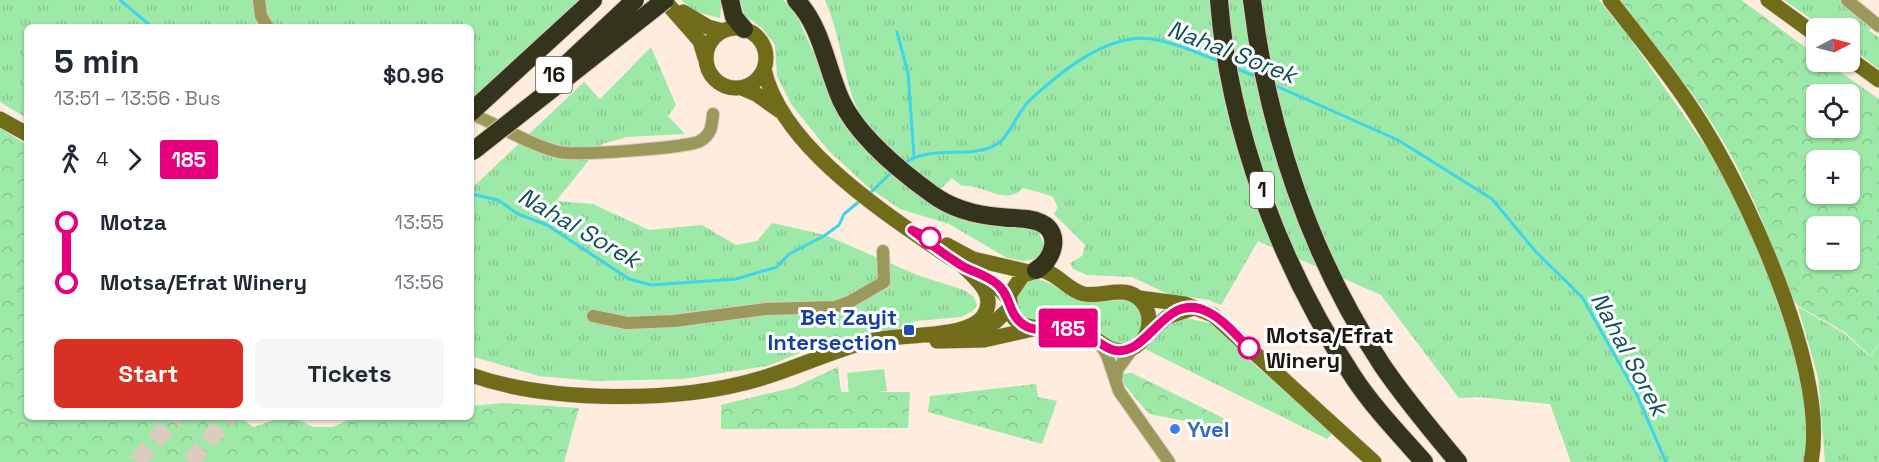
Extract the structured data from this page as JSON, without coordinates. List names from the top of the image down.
{
  "streets": {
    "highway": ["16", "1"]
  },
  "water": ["Nahal Sorek"],
  "places": {
    "transit": ["Bet Zayit Intersection"],
    "other": ["Motsa/Efrat Winery", "Yvel"]
  },
  "lines": ["bus line 185"],
  "north": "right",
  "page": {
    "on_map": "185",
    "map_buttons": ["+", "−"],
    "heading": ["5 min", "13:51 – 13:56 · Bus", "$0.96"],
    "legs": ["4", "185"],
    "list": [
      {
        "name": "Motza",
        "value": "13:55"
      },
      {
        "name": "Motsa/Efrat Winery",
        "value": "13:56"
      }
    ],
    "buttons": ["Start", "Tickets"]
  }
}
